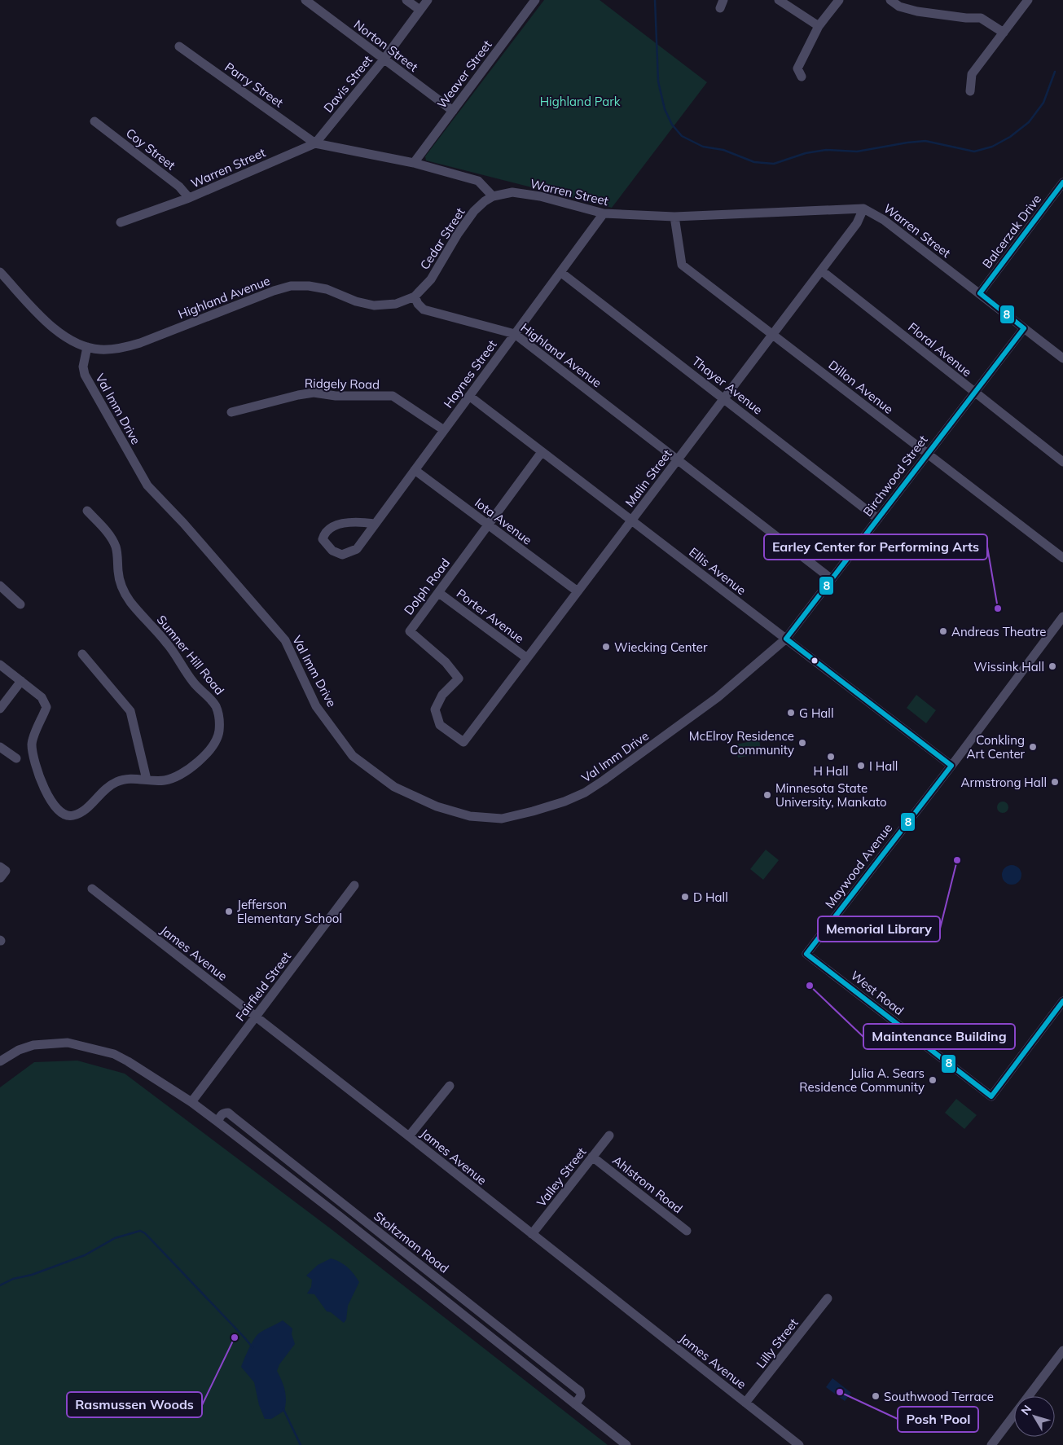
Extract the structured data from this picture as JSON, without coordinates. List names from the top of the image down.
{
  "streets": {
    "street": [
      "Norton Street",
      "Weaver Street",
      "Davis Street",
      "Parry Street",
      "Coy Street",
      "Warren Street",
      "Balcerzak Drive",
      "Cedar Street",
      "Highland Avenue",
      "Floral Avenue",
      "Haynes Street",
      "Ridgely Road",
      "Thayer Avenue",
      "Dillon Avenue",
      "Val Imm Drive",
      "Birchwood Street",
      "Malin Street",
      "Iota Avenue",
      "Ellis Avenue",
      "Dolph Road",
      "Porter Avenue",
      "Sumner Hill Road",
      "Maywood Avenue",
      "James Avenue",
      "Fairfield Street",
      "West Road",
      "Valley Street",
      "Ahlstrom Road",
      "Stoltzman Road",
      "Lilly Street"
    ]
  },
  "crossings": [
    ["Norton Street", "Weaver Street"],
    ["Norton Street", "Davis Street"],
    ["Davis Street", "Parry Street"],
    ["Davis Street", "Warren Street"],
    ["Parry Street", "Warren Street"],
    ["Coy Street", "Warren Street"],
    ["Warren Street", "Balcerzak Drive"],
    ["Warren Street", "Cedar Street"],
    ["Warren Street", "Haynes Street"],
    ["Warren Street", "Dillon Avenue"],
    ["Warren Street", "Birchwood Street"],
    ["Warren Street", "Malin Street"],
    ["Cedar Street", "Highland Avenue"],
    ["Highland Avenue", "Haynes Street"],
    ["Highland Avenue", "Val Imm Drive"],
    ["Highland Avenue", "Birchwood Street"],
    ["Highland Avenue", "Malin Street"],
    ["Floral Avenue", "Birchwood Street"],
    ["Floral Avenue", "Malin Street"],
    ["Haynes Street", "Ridgely Road"],
    ["Haynes Street", "Thayer Avenue"],
    ["Haynes Street", "Iota Avenue"],
    ["Haynes Street", "Ellis Avenue"],
    ["Thayer Avenue", "Birchwood Street"],
    ["Thayer Avenue", "Malin Street"],
    ["Dillon Avenue", "Birchwood Street"],
    ["Dillon Avenue", "Malin Street"],
    ["Val Imm Drive", "Birchwood Street"],
    ["Val Imm Drive", "Ellis Avenue"],
    ["Birchwood Street", "Ellis Avenue"],
    ["Malin Street", "Iota Avenue"],
    ["Malin Street", "Ellis Avenue"],
    ["Malin Street", "Dolph Road"],
    ["Malin Street", "Porter Avenue"],
    ["Iota Avenue", "Dolph Road"],
    ["Ellis Avenue", "Dolph Road"],
    ["Ellis Avenue", "Maywood Avenue"],
    ["Dolph Road", "Porter Avenue"],
    ["Maywood Avenue", "West Road"],
    ["James Avenue", "Fairfield Street"],
    ["James Avenue", "Valley Street"],
    ["James Avenue", "Lilly Street"],
    ["Fairfield Street", "Stoltzman Road"],
    ["Valley Street", "Ahlstrom Road"]
  ],
  "parks": ["Highland Park"],
  "places": [
    "Earley Center for Performing Arts",
    "Andreas Theatre",
    "Wiecking Center",
    "Wissink Hall",
    "G Hall",
    "McElroy Residence Community",
    "Conkling Art Center",
    "H Hall",
    "I Hall",
    "Armstrong Hall",
    "Minnesota State University, Mankato",
    "Memorial Library",
    "D Hall",
    "Jefferson Elementary School",
    "Maintenance Building",
    "Julia A. Sears Residence Community",
    "Rasmussen Woods",
    "Posh 'Pool",
    "Southwood Terrace"
  ],
  "lines": ["transit line 8"],
  "north": "top left"
}
